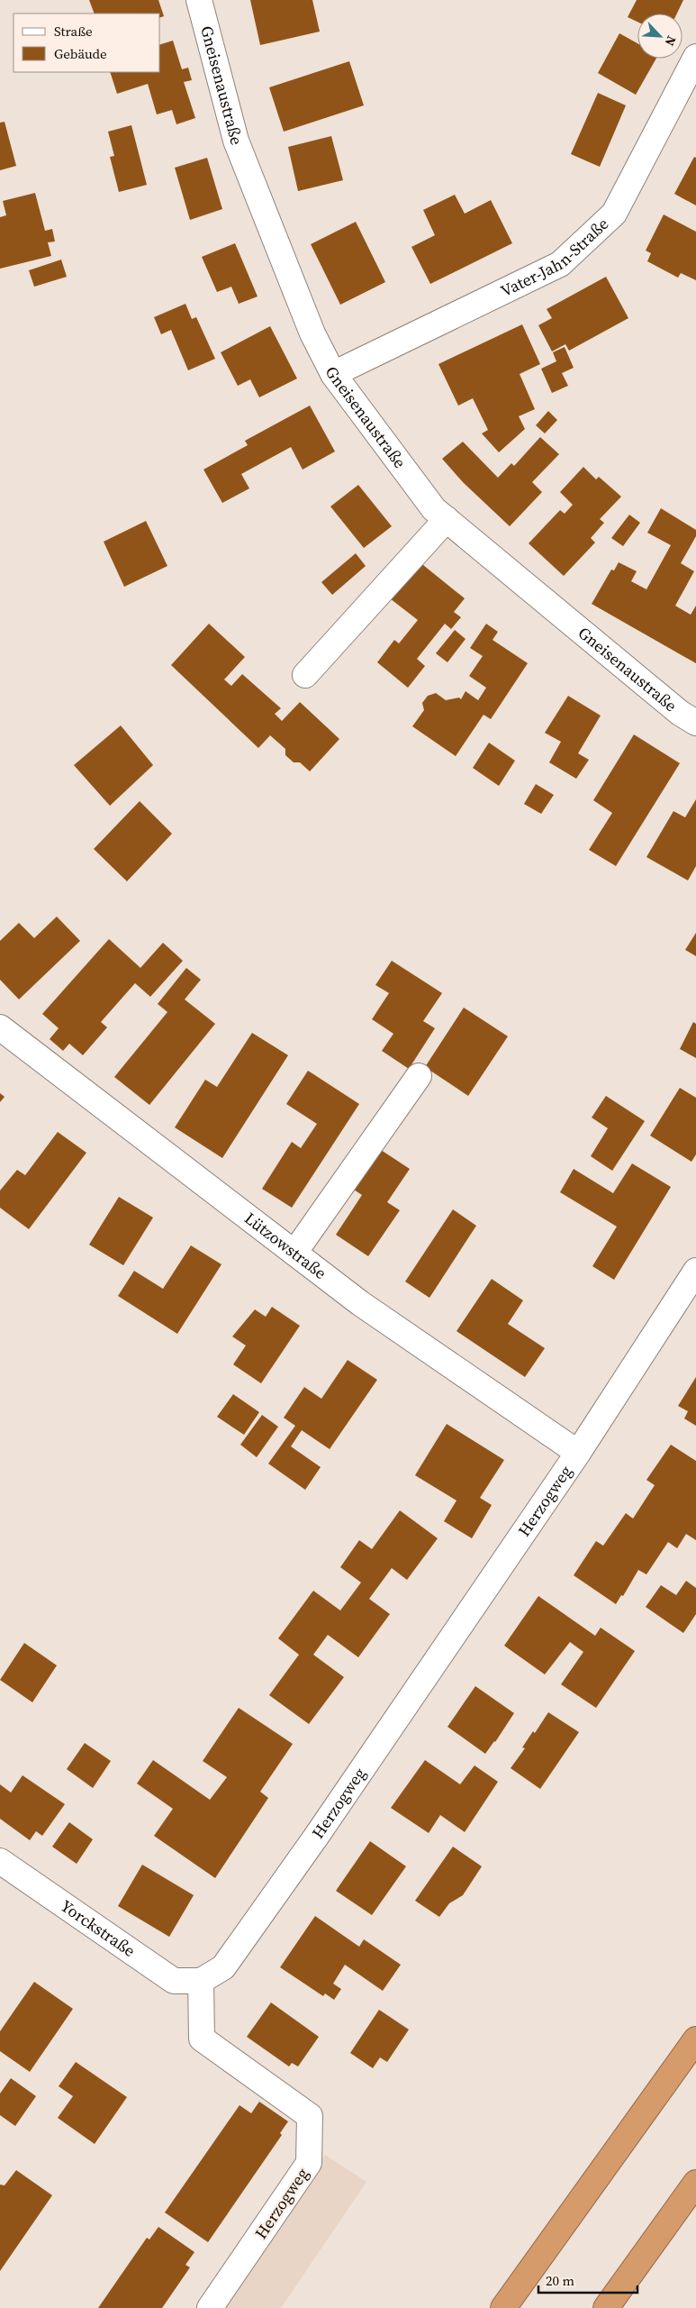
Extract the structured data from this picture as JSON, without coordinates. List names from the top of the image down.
{
  "streets": {
    "street": [
      "Gneisenaustraße",
      "Vater-Jahn-Straße",
      "Lützowstraße",
      "Herzogweg",
      "Yorckstraße"
    ]
  },
  "crossings": [
    ["Gneisenaustraße", "Vater-Jahn-Straße"],
    ["Lützowstraße", "Herzogweg"],
    ["Herzogweg", "Yorckstraße"]
  ],
  "legend": ["Straße", "Gebäude"],
  "scale_bar": "20 m",
  "north": "bottom right"
}
